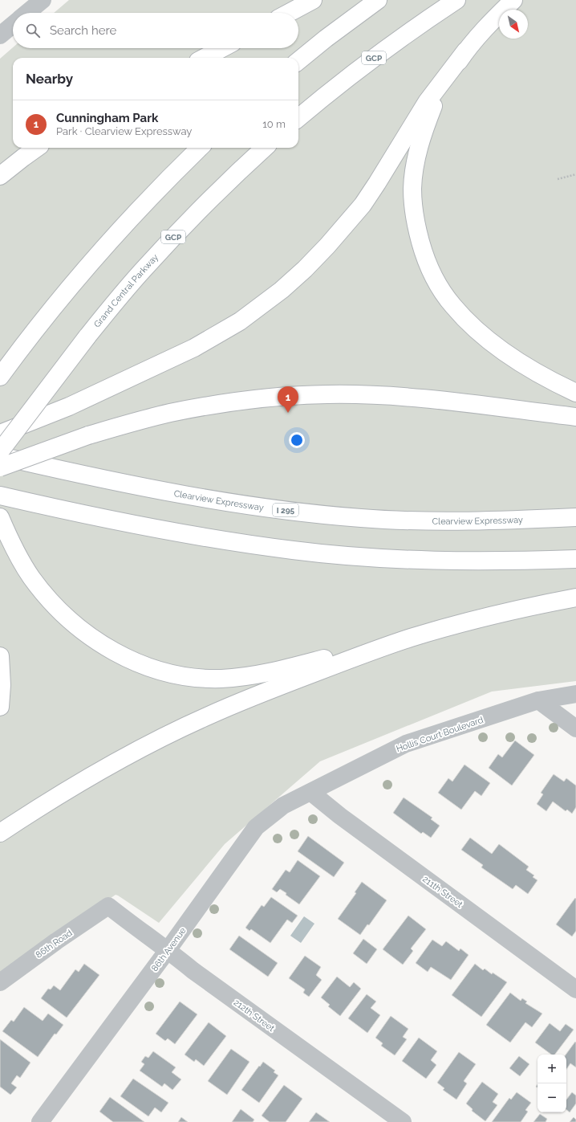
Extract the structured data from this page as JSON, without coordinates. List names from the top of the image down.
{
  "streets": {
    "highway": [
      "GCP",
      "Grand Central Parkway",
      "Clearview Expressway",
      "I 295"
    ],
    "street": [
      "Hollis Court Boulevard",
      "211th Street",
      "86th Road",
      "86th Avenue",
      "212th Street"
    ]
  },
  "crossings": [
    ["Hollis Court Boulevard", "211th Street"],
    ["Hollis Court Boulevard", "86th Avenue"],
    ["211th Street", "86th Avenue"],
    ["86th Road", "212th Street"],
    ["86th Avenue", "212th Street"]
  ],
  "north": "bottom right",
  "page": {
    "search": "Search here",
    "heading": "Nearby",
    "list": [
      {
        "mark": "1",
        "name": "Cunningham Park",
        "note": "Park · Clearview Expressway",
        "value": "10 m"
      }
    ],
    "pins": "1",
    "map_buttons": ["+", "−"]
  }
}
